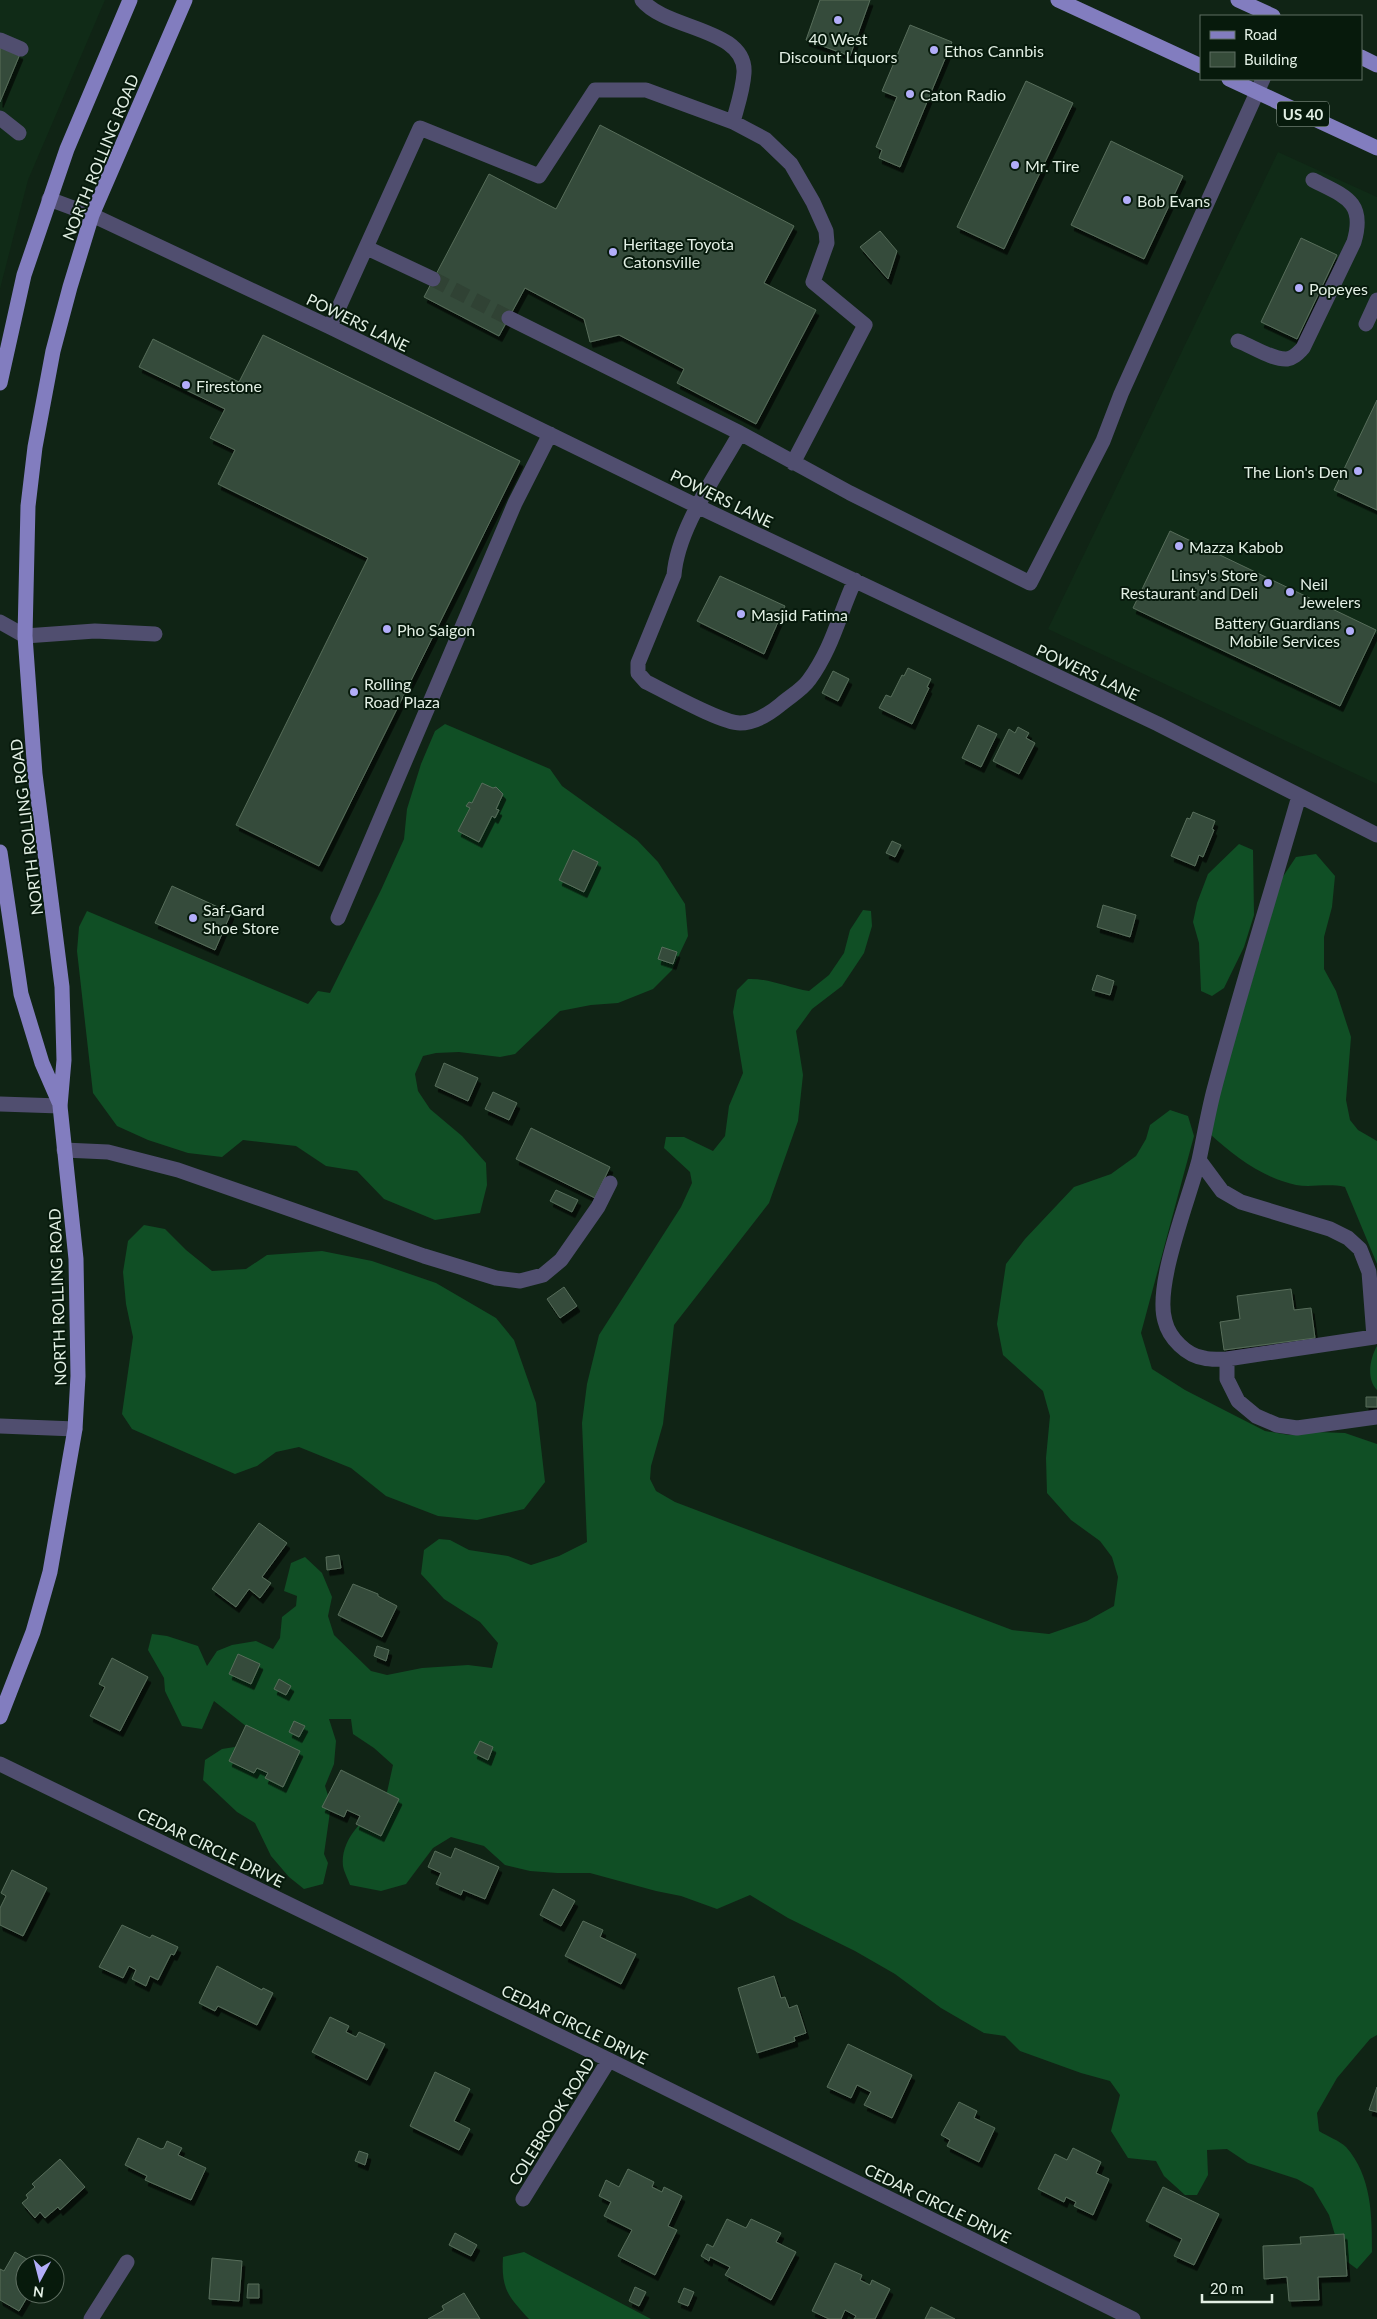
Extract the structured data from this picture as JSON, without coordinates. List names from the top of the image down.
{
  "streets": {
    "main road": ["US 40", "NORTH ROLLING ROAD"],
    "street": ["POWERS LANE", "CEDAR CIRCLE DRIVE", "COLEBROOK ROAD"]
  },
  "crossings": [
    ["NORTH ROLLING ROAD", "POWERS LANE"],
    ["CEDAR CIRCLE DRIVE", "COLEBROOK ROAD"]
  ],
  "places": [
    "40 West Discount Liquors",
    "Ethos Cannbis",
    "Caton Radio",
    "Mr. Tire",
    "Bob Evans",
    "Heritage Toyota Catonsville",
    "Popeyes",
    "Firestone",
    "The Lion's Den",
    "Mazza Kabob",
    "Linsy's Store Restaurant and Deli",
    "Neil Jewelers",
    "Masjid Fatima",
    "Pho Saigon",
    "Battery Guardians Mobile Services",
    "Rolling Road Plaza",
    "Saf-Gard Shoe Store"
  ],
  "legend": ["Road", "Building"],
  "scale_bar": "20 m",
  "north": "bottom"
}
